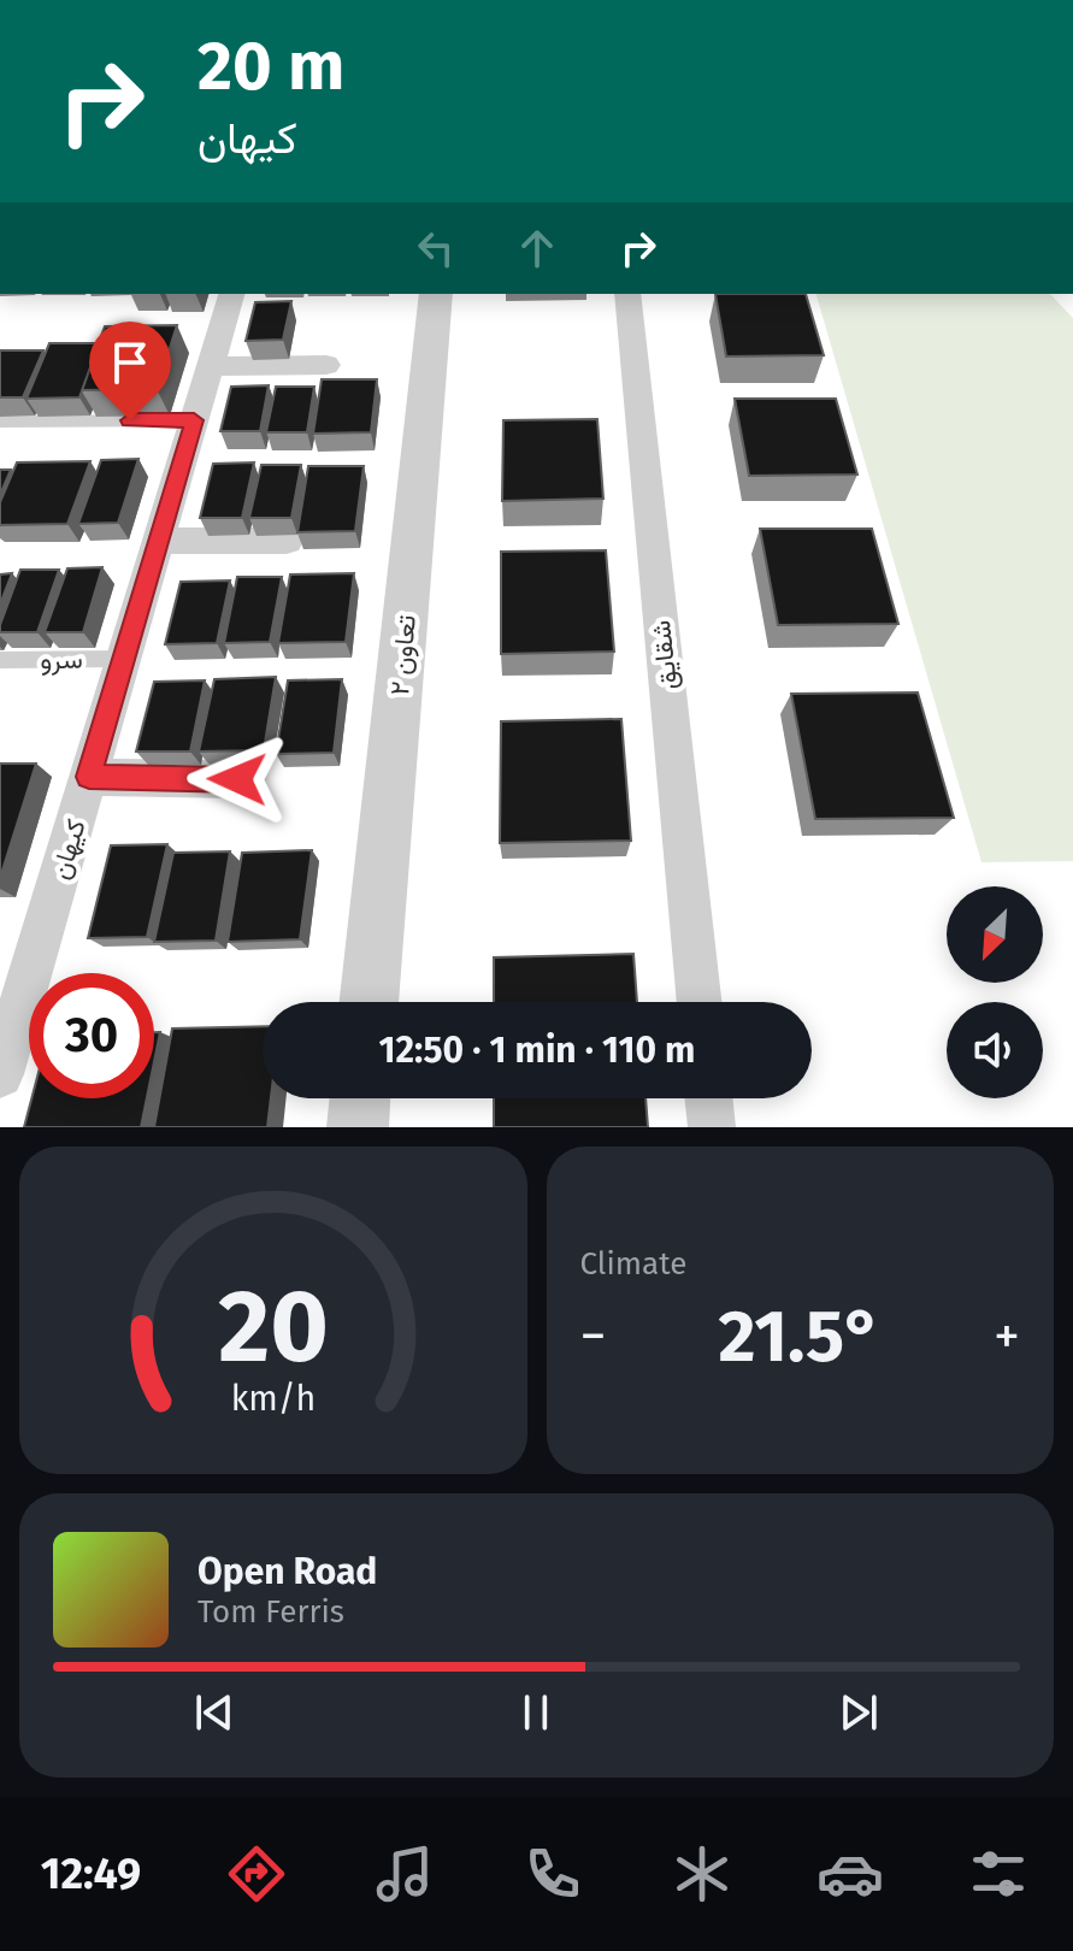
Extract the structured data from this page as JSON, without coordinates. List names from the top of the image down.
{
  "streets": {
    "street": ["تعاون ۲", "شقایق", "کیهان"],
    "lane": ["سرو"]
  },
  "crossings": [
    ["سرو", "کیهان"]
  ],
  "north": "bottom left",
  "page": {
    "turn": ["20 m", "کیهان"],
    "limit": "30",
    "trip": "12:50 · 1 min · 110 m",
    "tile": "Climate",
    "heat": ["−", "21.5°", "+"],
    "song": ["Open Road", "Tom Ferris"],
    "tabs": "12:49",
    "gauge": ["20", "km/h"]
  }
}
